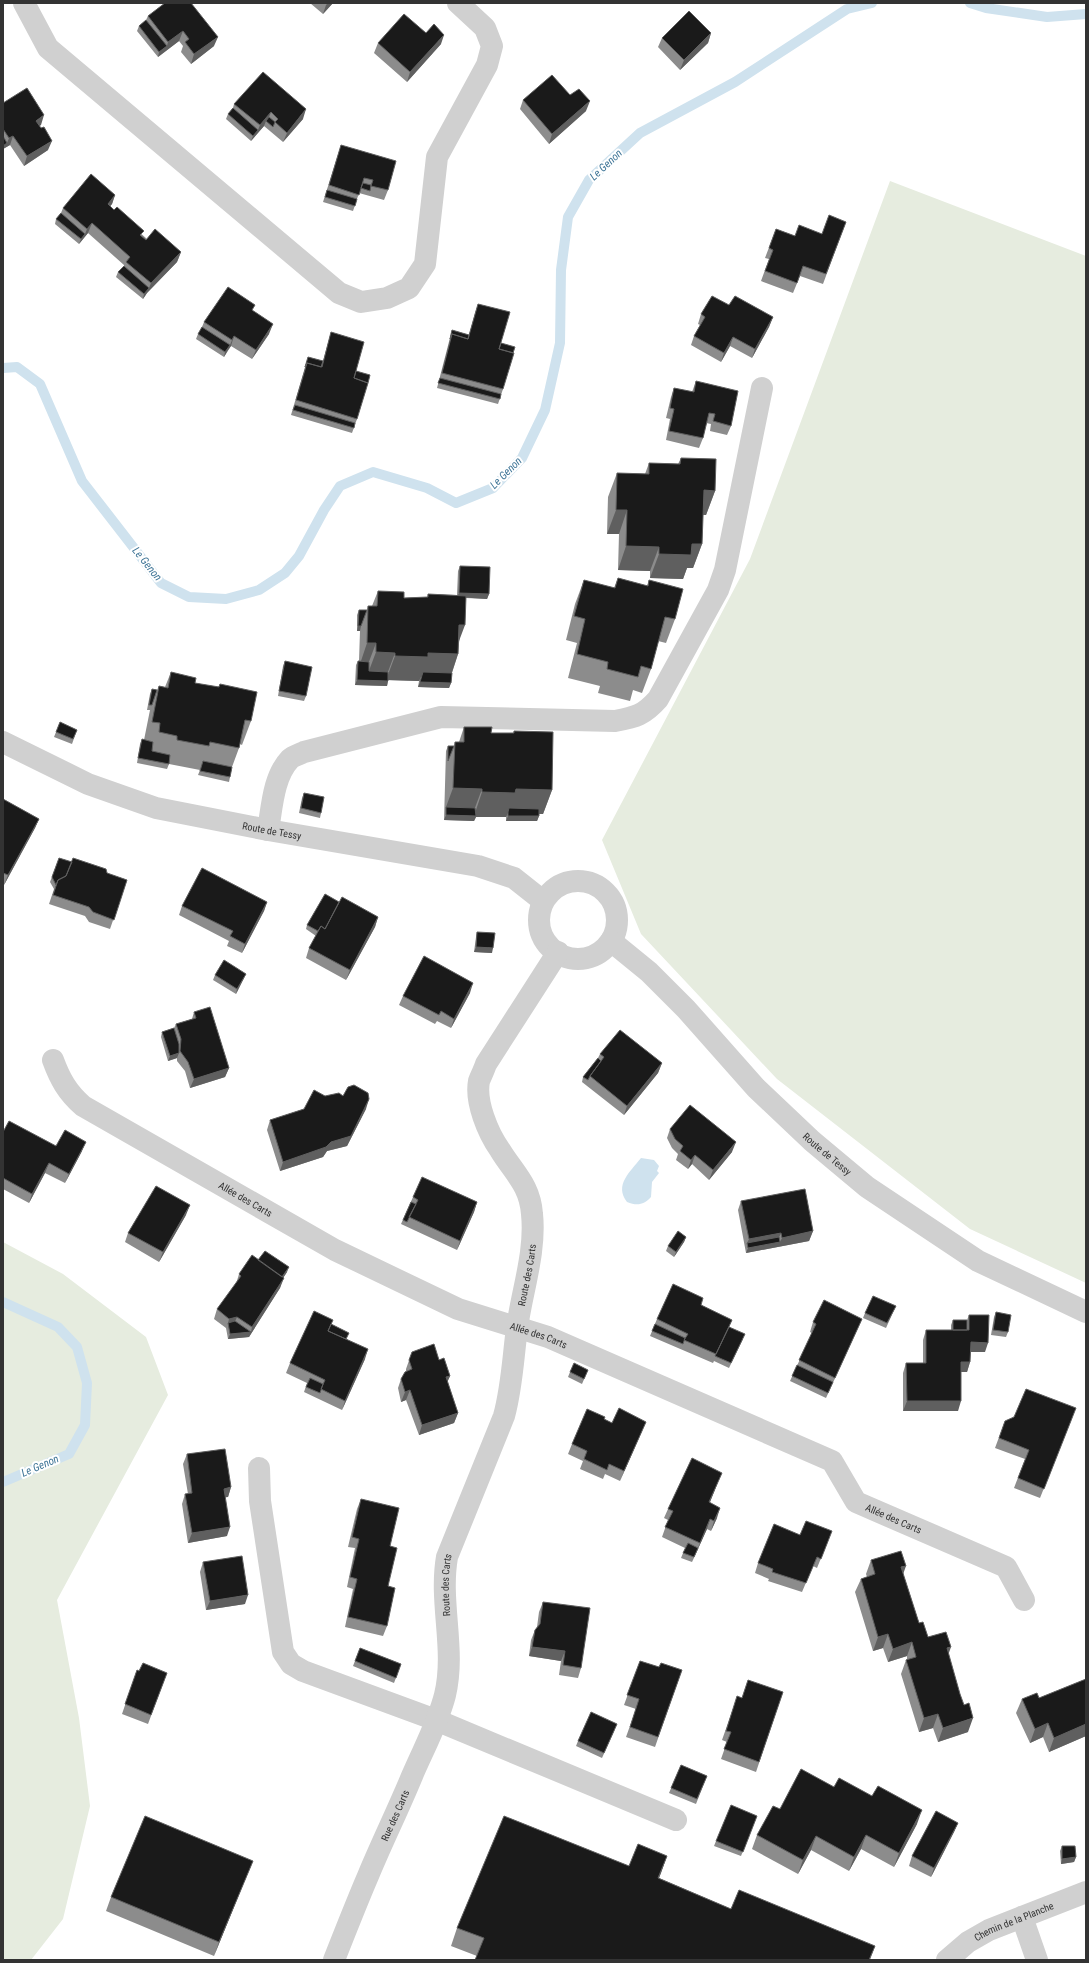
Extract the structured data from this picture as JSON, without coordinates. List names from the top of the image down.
{
  "streets": {
    "street": [
      "Route de Tessy",
      "Allée des Carts",
      "Route des Carts",
      "Rue des Carts",
      "Chemin de la Planche"
    ]
  },
  "crossings": [
    ["Route de Tessy", "Route des Carts"],
    ["Allée des Carts", "Route des Carts"],
    ["Route des Carts", "Rue des Carts"]
  ],
  "water": ["Le Genon"]
}
